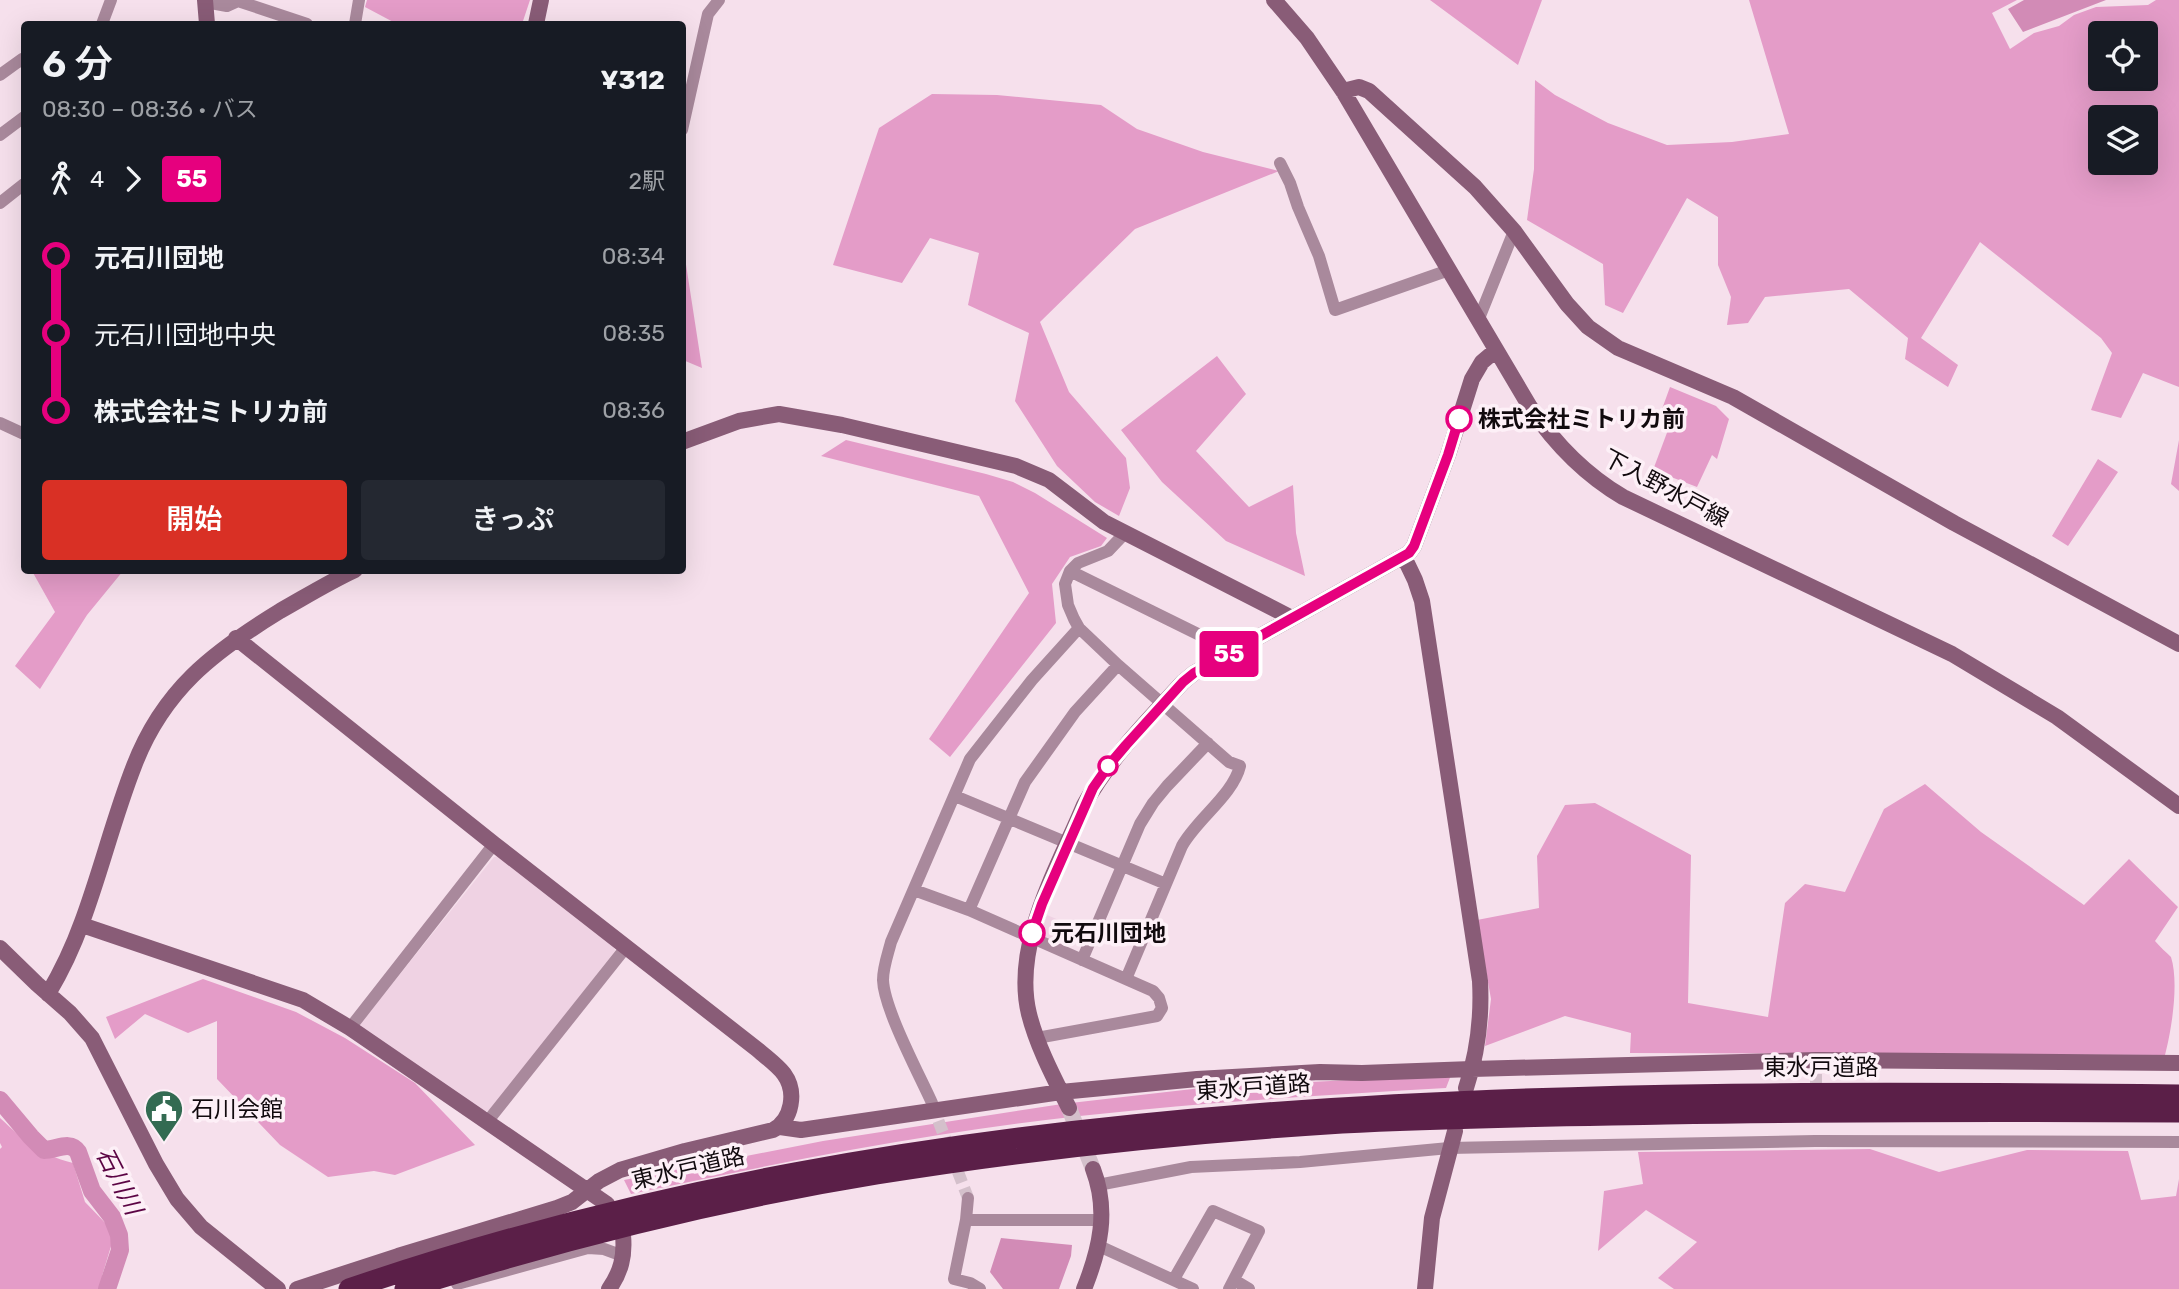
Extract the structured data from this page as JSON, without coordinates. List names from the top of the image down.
{
  "streets": {
    "highway": ["東水戸道路"],
    "street": ["下入野水戸線"]
  },
  "water": ["石川川"],
  "places": {
    "other": ["株式会社ミトリカ前", "元石川団地"],
    "public building": ["石川会館"]
  },
  "lines": ["bus line 55"],
  "page": {
    "on_map": "55",
    "heading": ["6 分", "08:30 – 08:36 · バス", "¥312"],
    "legs": ["4", "55", "2駅"],
    "list": [
      {
        "name": "元石川団地",
        "value": "08:34"
      },
      {
        "name": "元石川団地中央",
        "value": "08:35"
      },
      {
        "name": "株式会社ミトリカ前",
        "value": "08:36"
      }
    ],
    "buttons": ["開始", "きっぷ"]
  }
}
